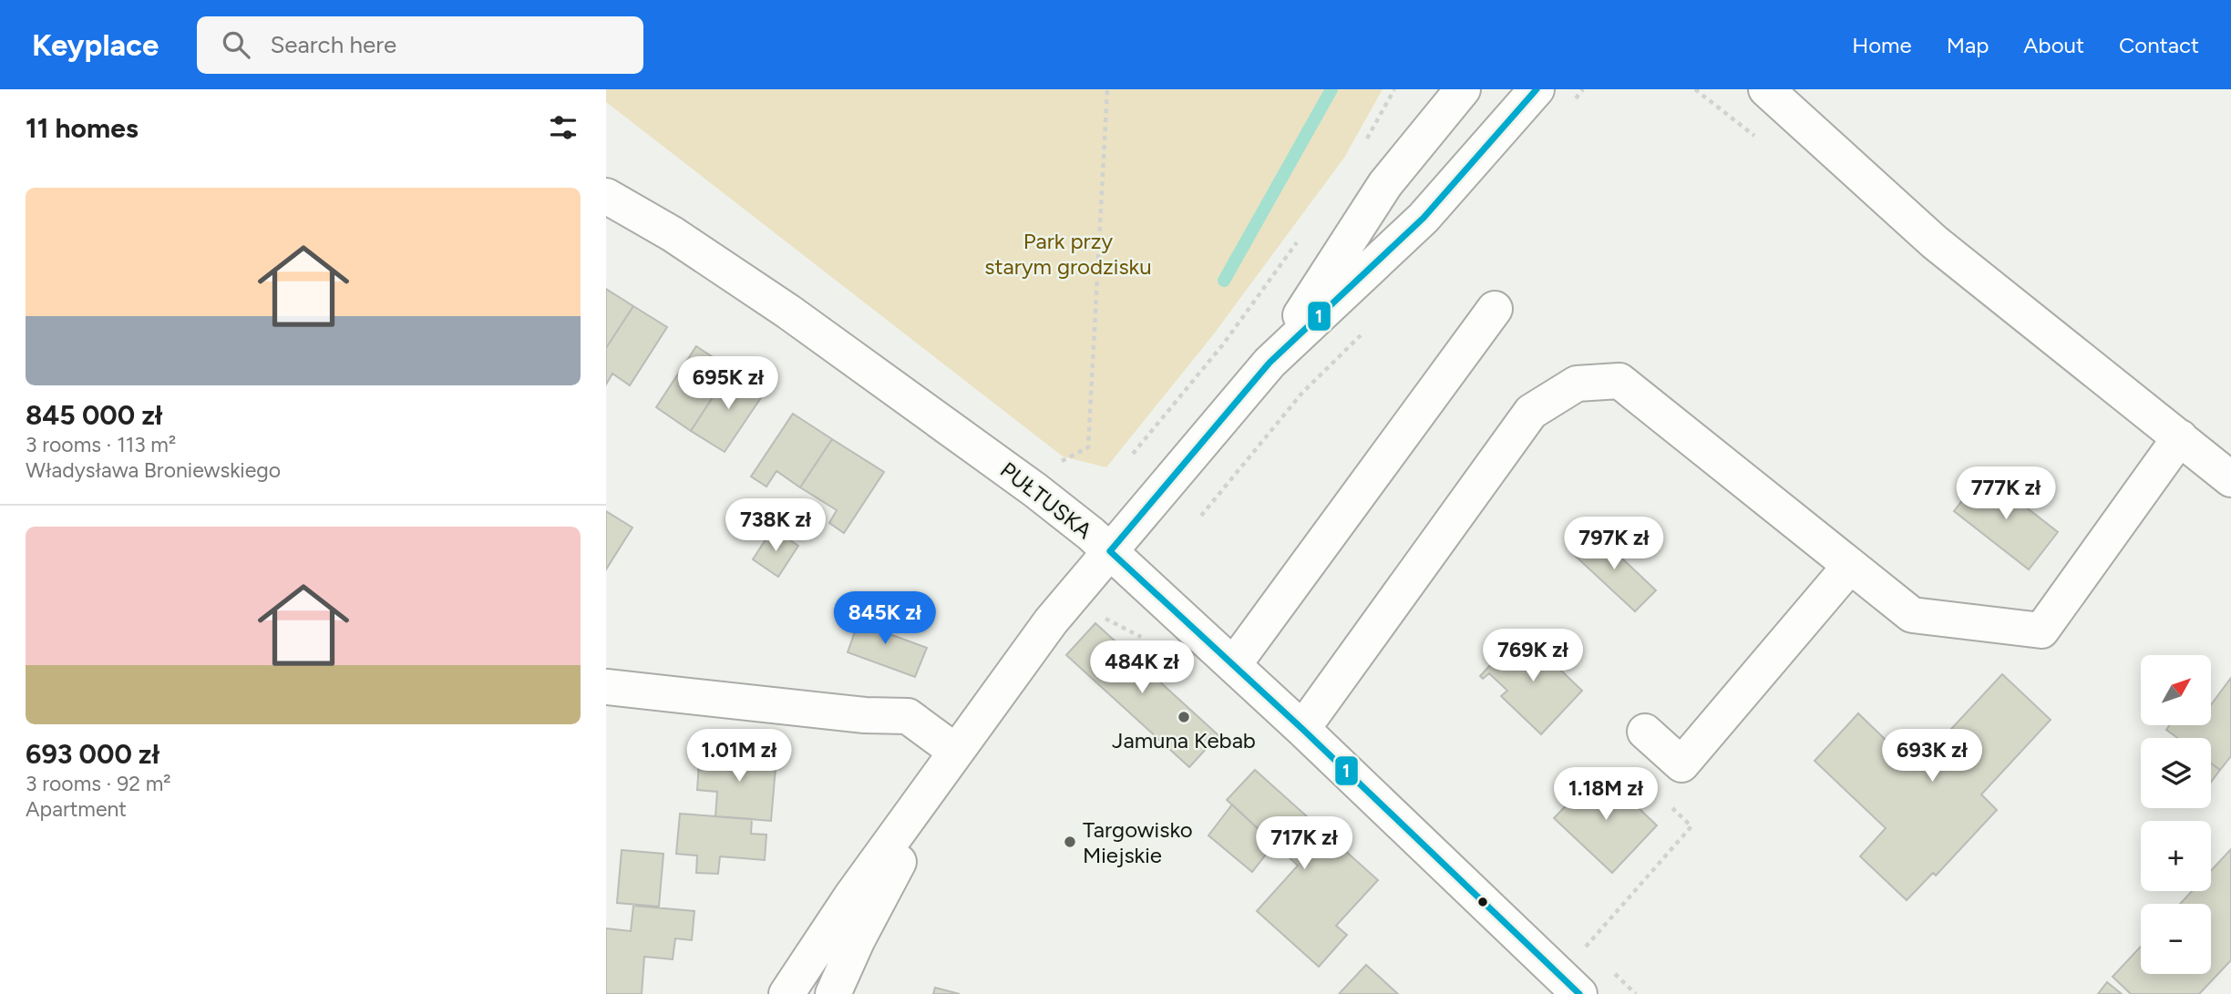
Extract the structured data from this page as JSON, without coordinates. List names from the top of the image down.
{
  "streets": {
    "street": ["PUŁTUSKA"]
  },
  "parks": ["Park przy starym grodzisku"],
  "places": ["Jamuna Kebab", "Targowisko Miejskie"],
  "lines": ["transit line 1"],
  "north": "top right",
  "page": {
    "header": "Keyplace",
    "search": "Search here",
    "nav": [
      "Home",
      "Map",
      "About",
      "Contact"
    ],
    "heading": "11 homes",
    "list": [
      {
        "name": "845 000 zł",
        "note": "3 rooms · 113 m² · Władysława Broniewskiego"
      },
      {
        "name": "693 000 zł",
        "note": "3 rooms · 92 m² · Apartment"
      }
    ],
    "price": [
      "695K zł",
      "777K zł",
      "738K zł",
      "797K zł",
      "845K zł",
      "769K zł",
      "484K zł",
      "1.01M zł",
      "693K zł",
      "1.18M zł",
      "717K zł"
    ],
    "map_buttons": ["+", "−"]
  }
}
